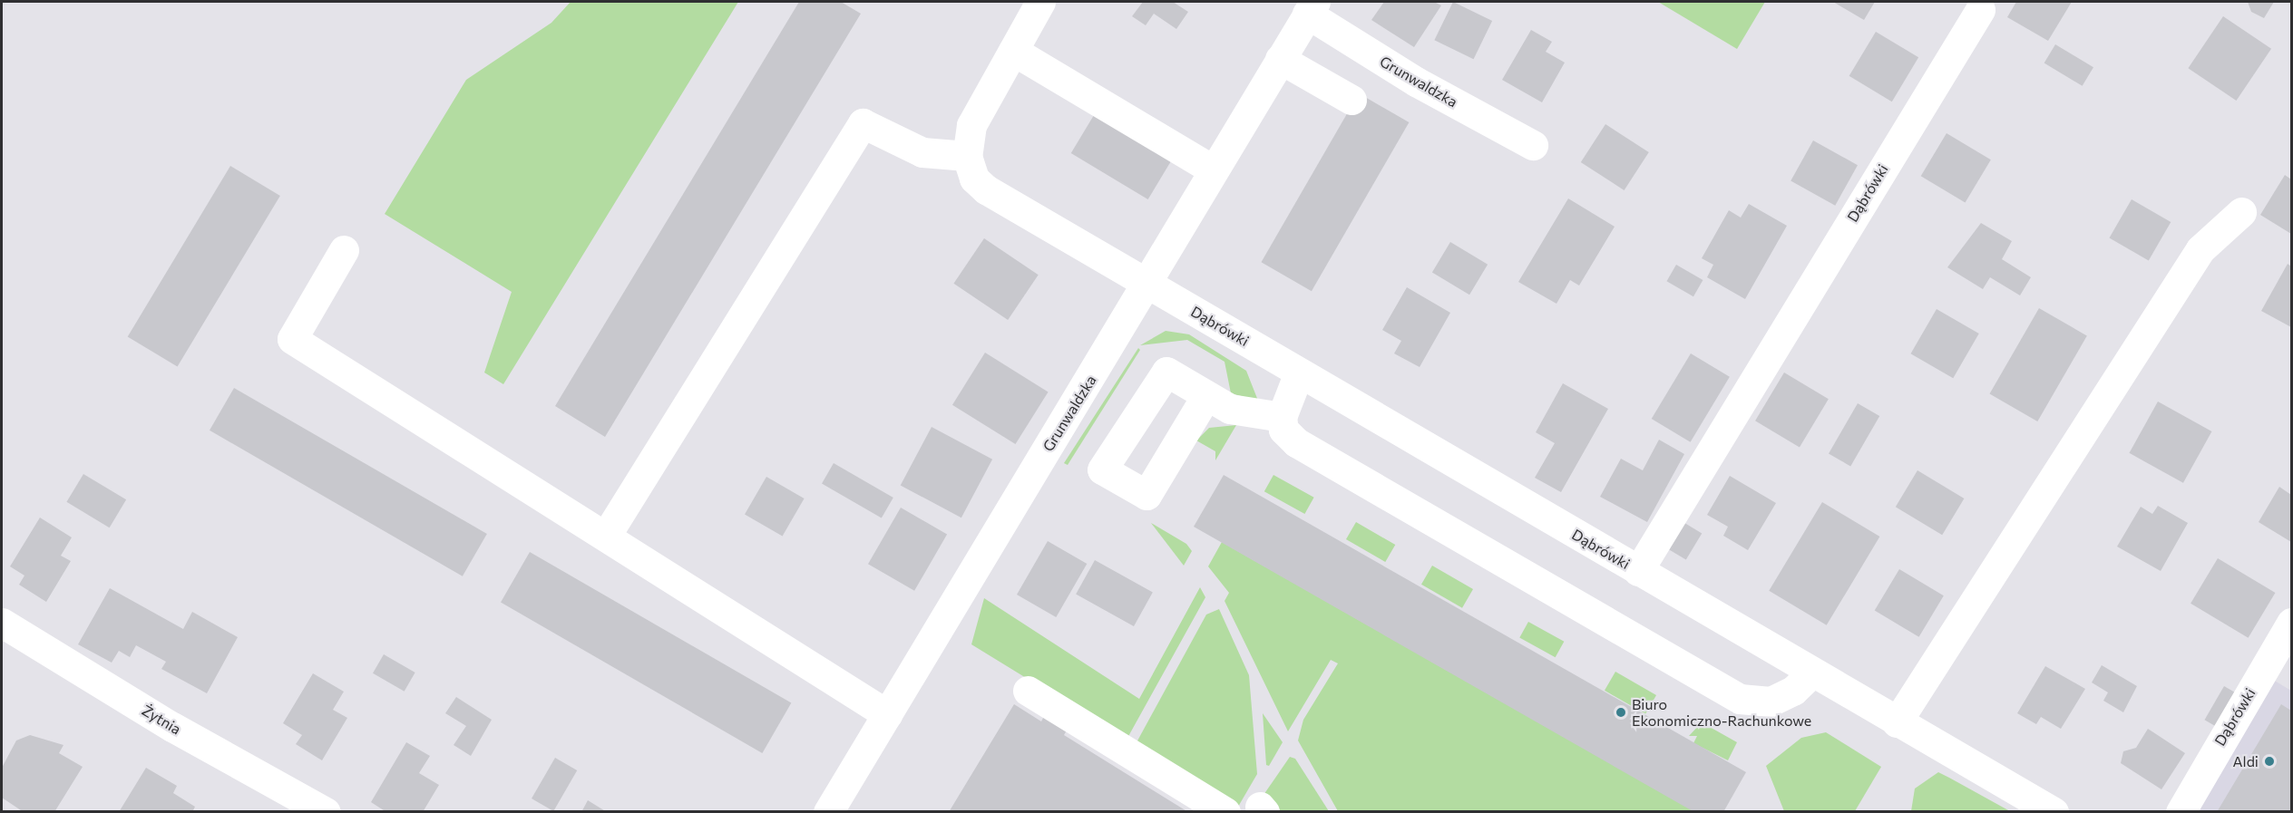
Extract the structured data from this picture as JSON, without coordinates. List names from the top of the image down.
{
  "streets": {
    "street": ["Grunwaldzka", "Dąbrówki", "Żytnia"]
  },
  "crossings": [
    ["Grunwaldzka", "Dąbrówki"]
  ],
  "places": ["Biuro Ekonomiczno-Rachunkowe", "Aldi"]
}
